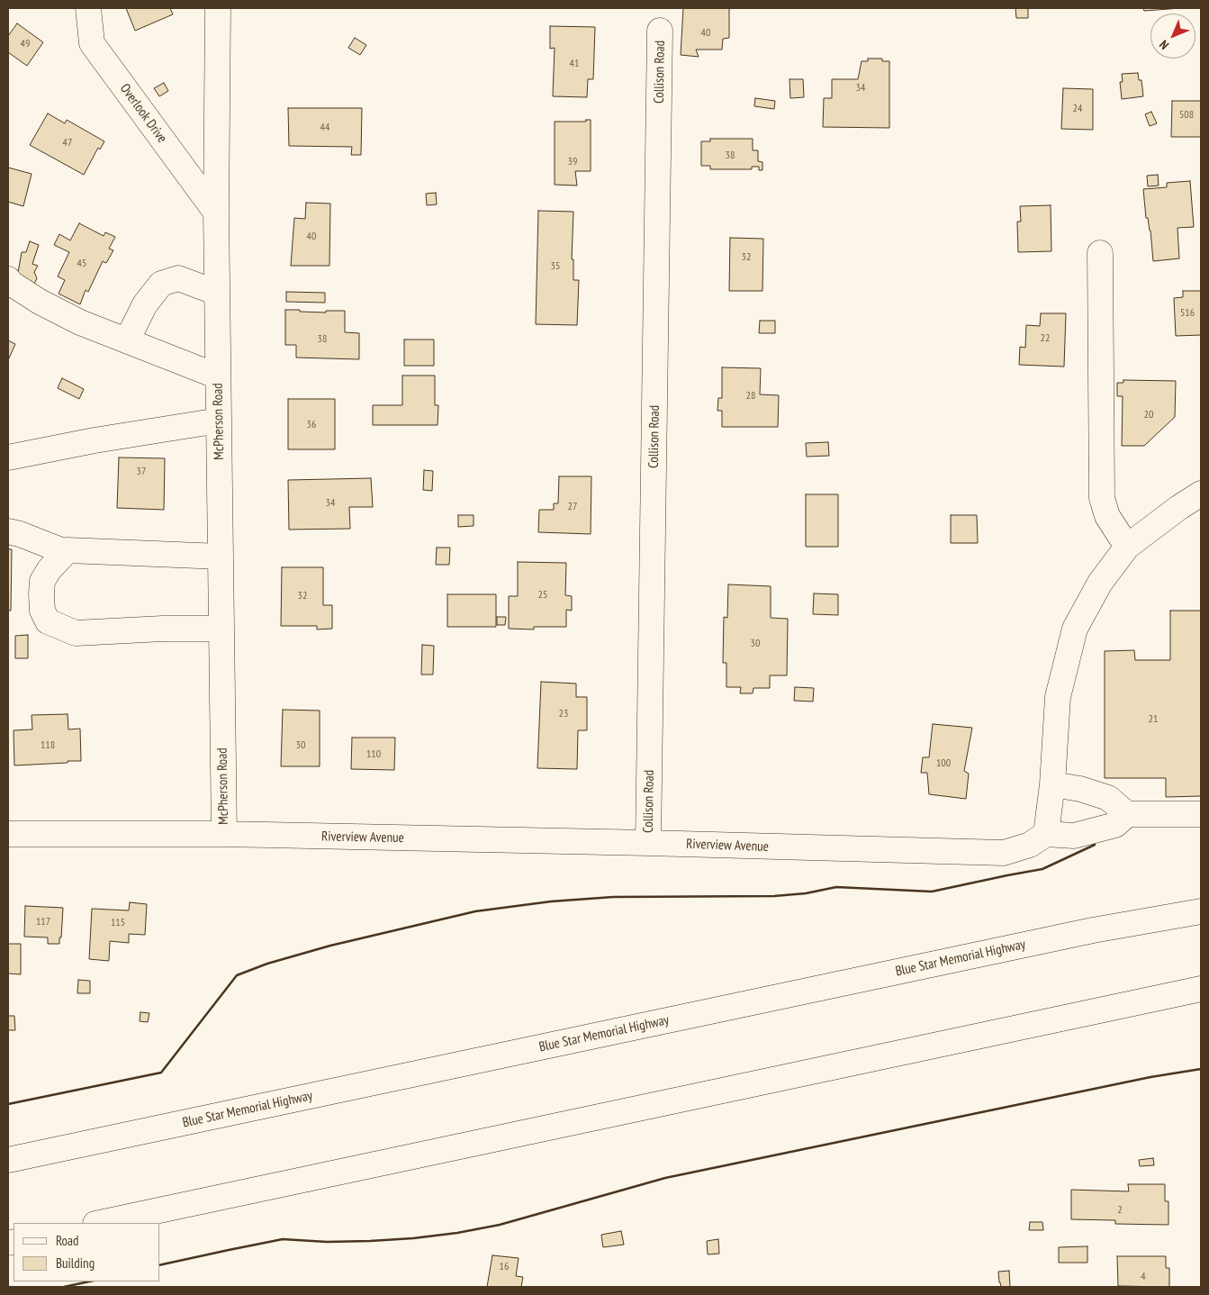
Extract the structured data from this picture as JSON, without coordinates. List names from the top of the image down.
{
  "streets": {
    "main road": [
      "Collison Road",
      "Overlook Drive",
      "McPherson Road",
      "Riverview Avenue",
      "Blue Star Memorial Highway"
    ]
  },
  "crossings": [
    ["Collison Road", "Riverview Avenue"],
    ["Overlook Drive", "McPherson Road"],
    ["McPherson Road", "Riverview Avenue"]
  ],
  "house_numbers": [
    "40",
    "49",
    "41",
    "34",
    "24",
    "508",
    "44",
    "47",
    "38",
    "39",
    "40",
    "32",
    "45",
    "35",
    "516",
    "22",
    "38",
    "28",
    "20",
    "36",
    "37",
    "34",
    "27",
    "25",
    "32",
    "30",
    "23",
    "21",
    "118",
    "30",
    "110",
    "100",
    "117",
    "115",
    "2",
    "16",
    "4"
  ],
  "legend": ["Road", "Building"],
  "north": "bottom left"
}
